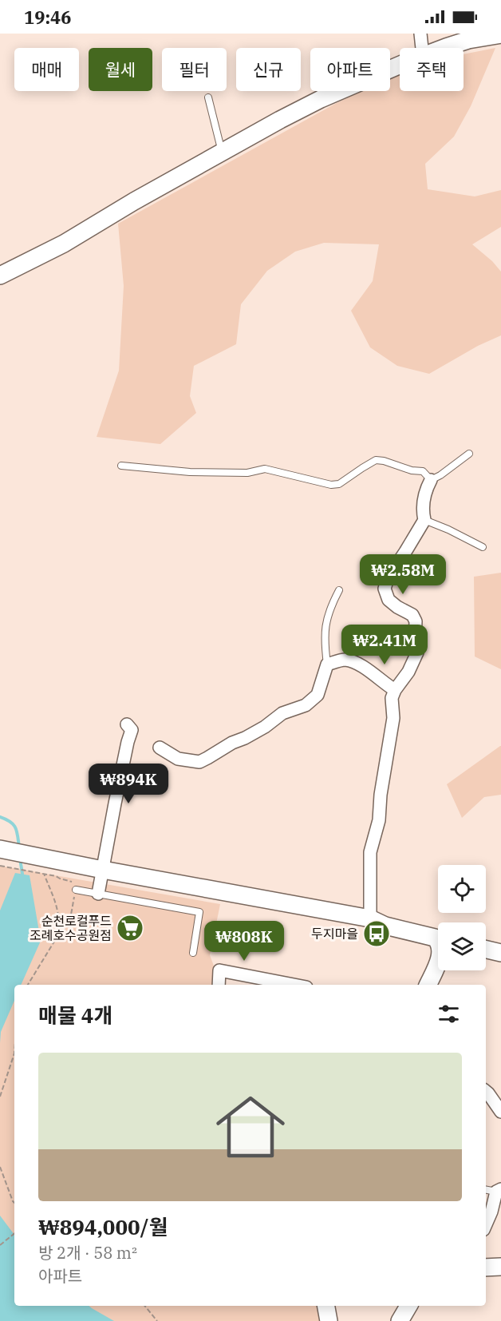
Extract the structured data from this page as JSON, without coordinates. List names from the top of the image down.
{
  "places": {
    "supermarket": ["순천로컬푸드 조례호수공원점"],
    "bus stop": ["두지마을"]
  },
  "page": {
    "status": "19:46",
    "chip": [
      "매매",
      "월세",
      "필터",
      "신규",
      "아파트",
      "주택"
    ],
    "price": [
      "₩2.58M",
      "₩2.41M",
      "₩894K",
      "₩808K"
    ],
    "heading": "매물 4개",
    "list": [
      {
        "name": "₩894,000/월",
        "note": "방 2개 · 58 m² · 아파트"
      }
    ]
  }
}
